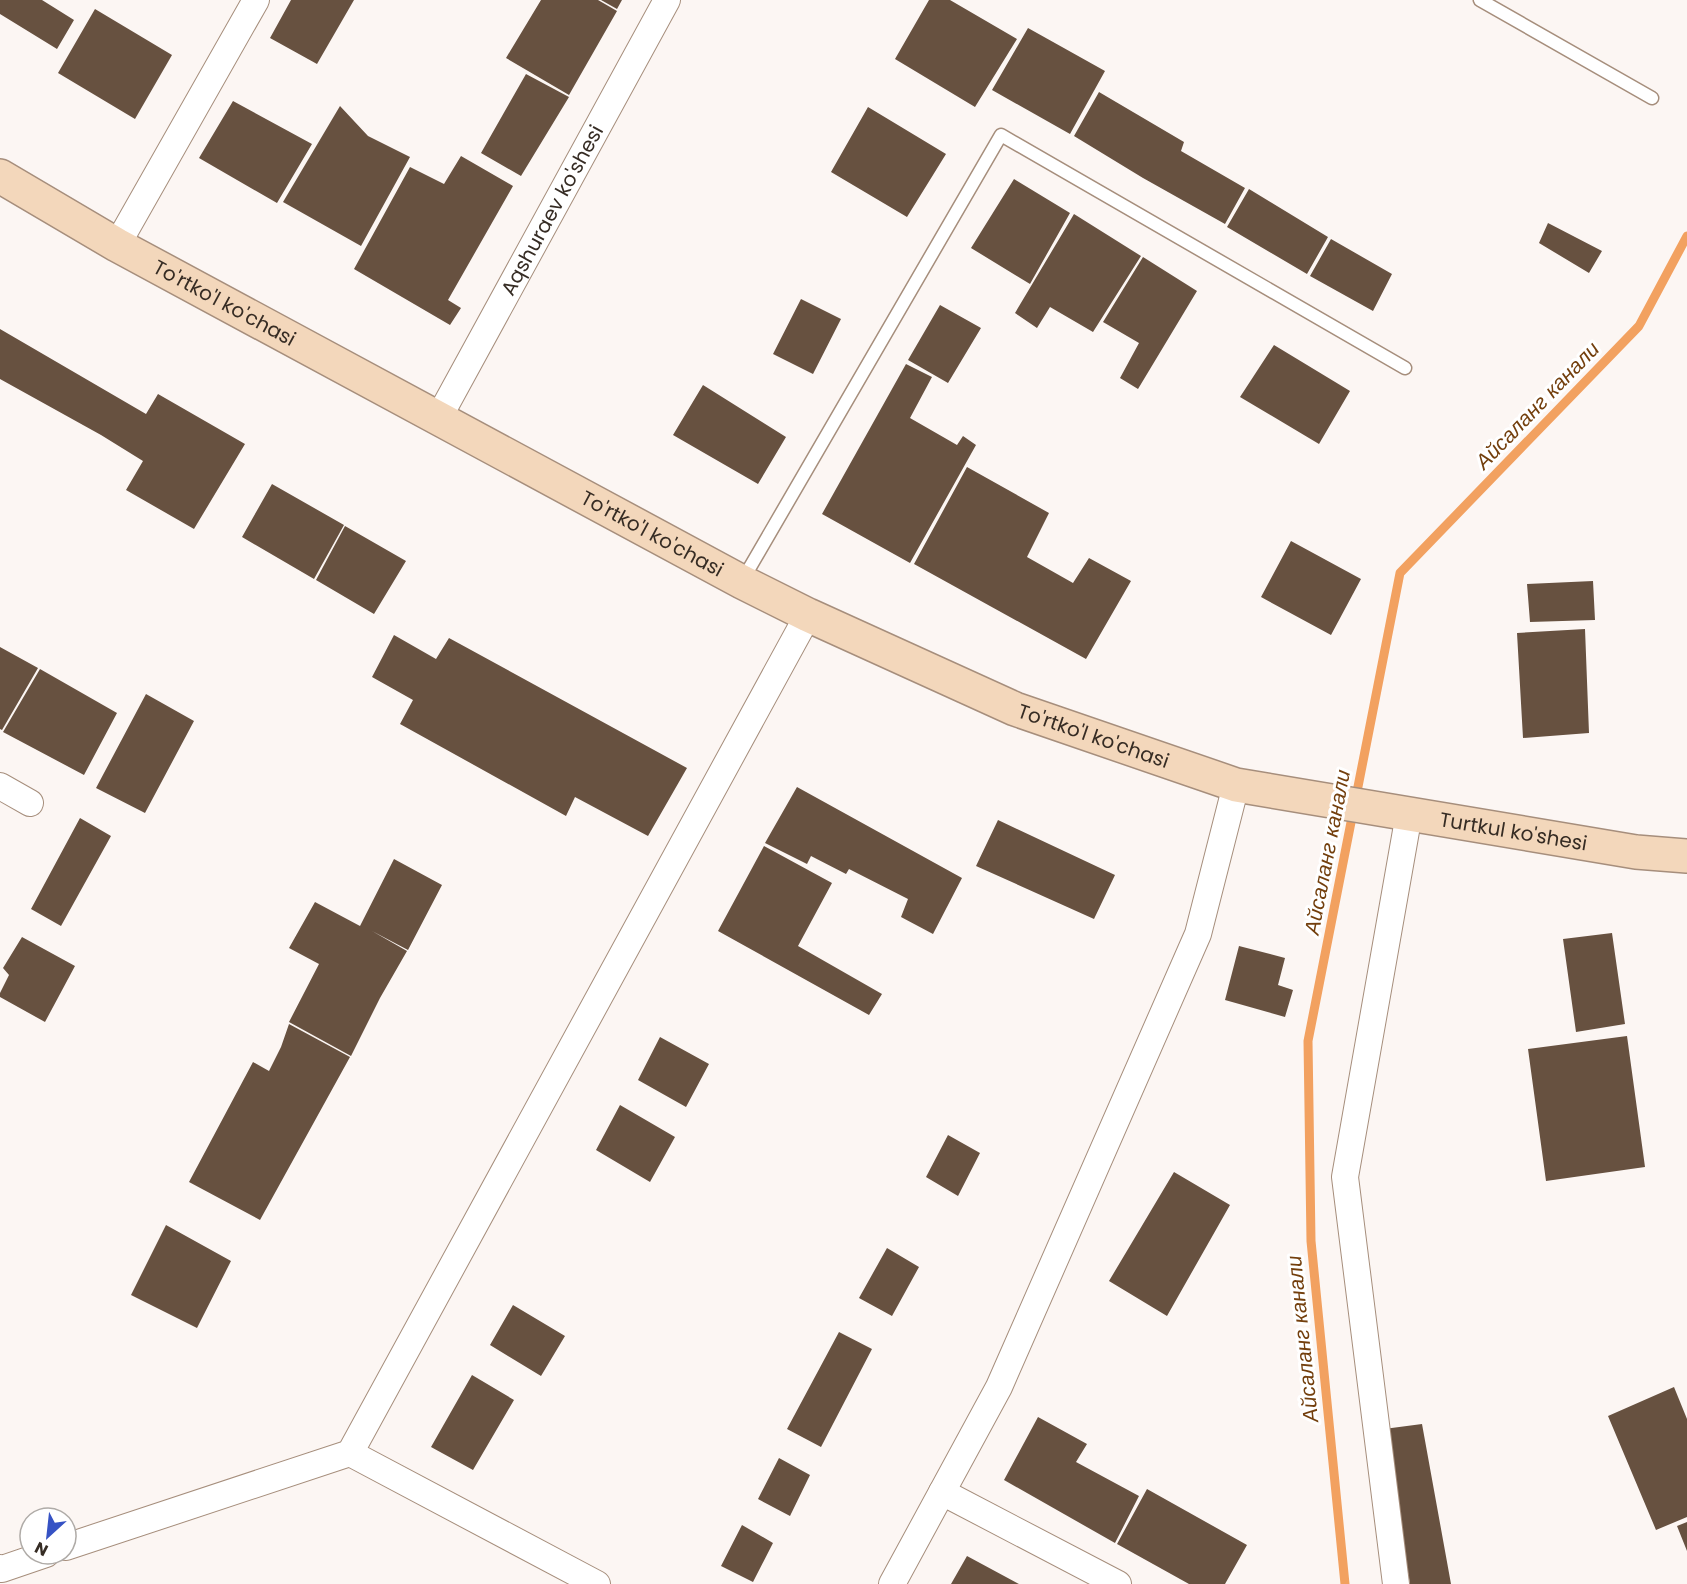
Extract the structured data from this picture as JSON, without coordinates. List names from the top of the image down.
{
  "streets": {
    "street": ["Aqshuraev ko'shesi", "To'rtko'l ko'chasi", "Turtkul ko'shesi"]
  },
  "crossings": [
    ["Aqshuraev ko'shesi", "To'rtko'l ko'chasi"],
    ["To'rtko'l ko'chasi", "Turtkul ko'shesi"]
  ],
  "water": ["Айсаланг канали"],
  "north": "bottom left"
}
